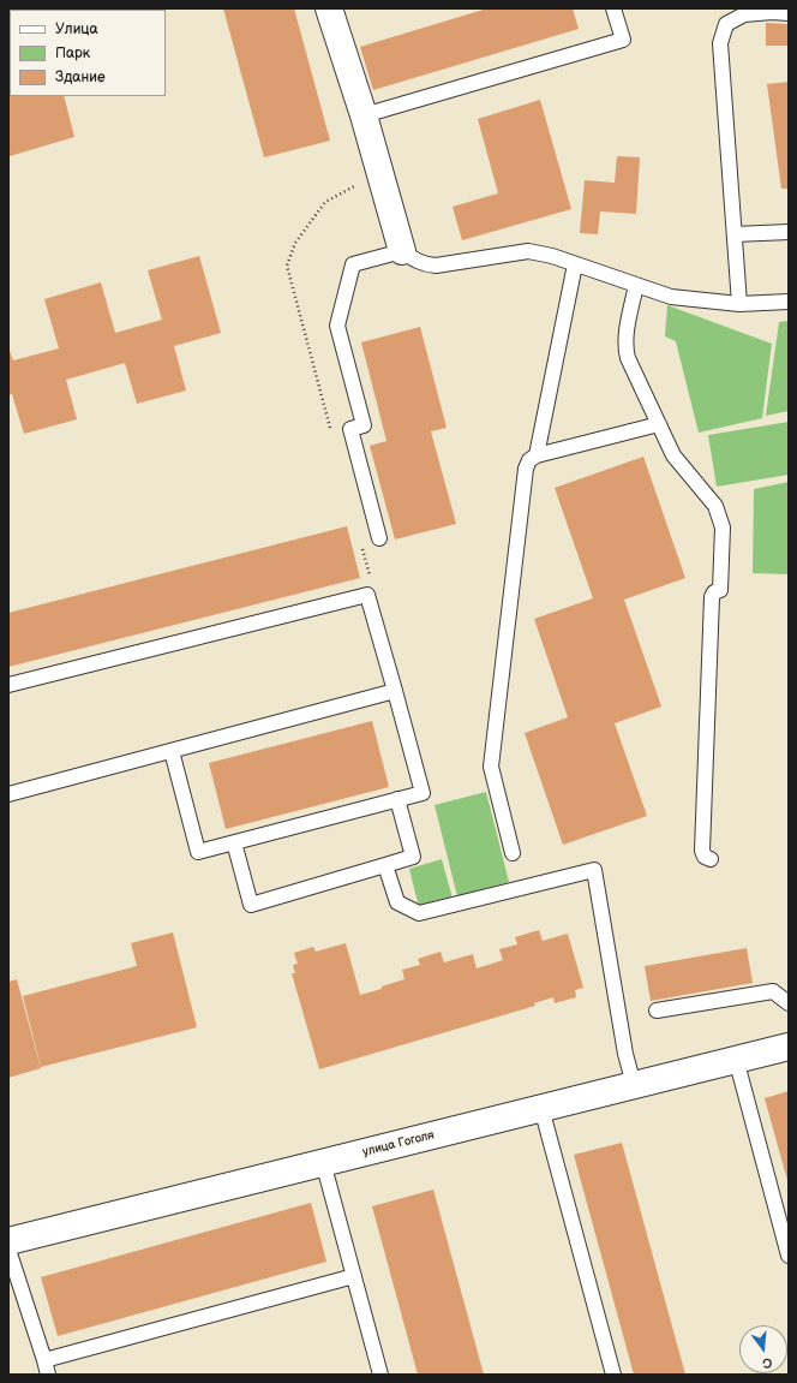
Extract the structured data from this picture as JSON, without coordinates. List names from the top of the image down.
{
  "streets": {
    "street": ["улица Гоголя"]
  },
  "legend": ["Улица", "Парк", "Здание"],
  "north": "bottom"
}
